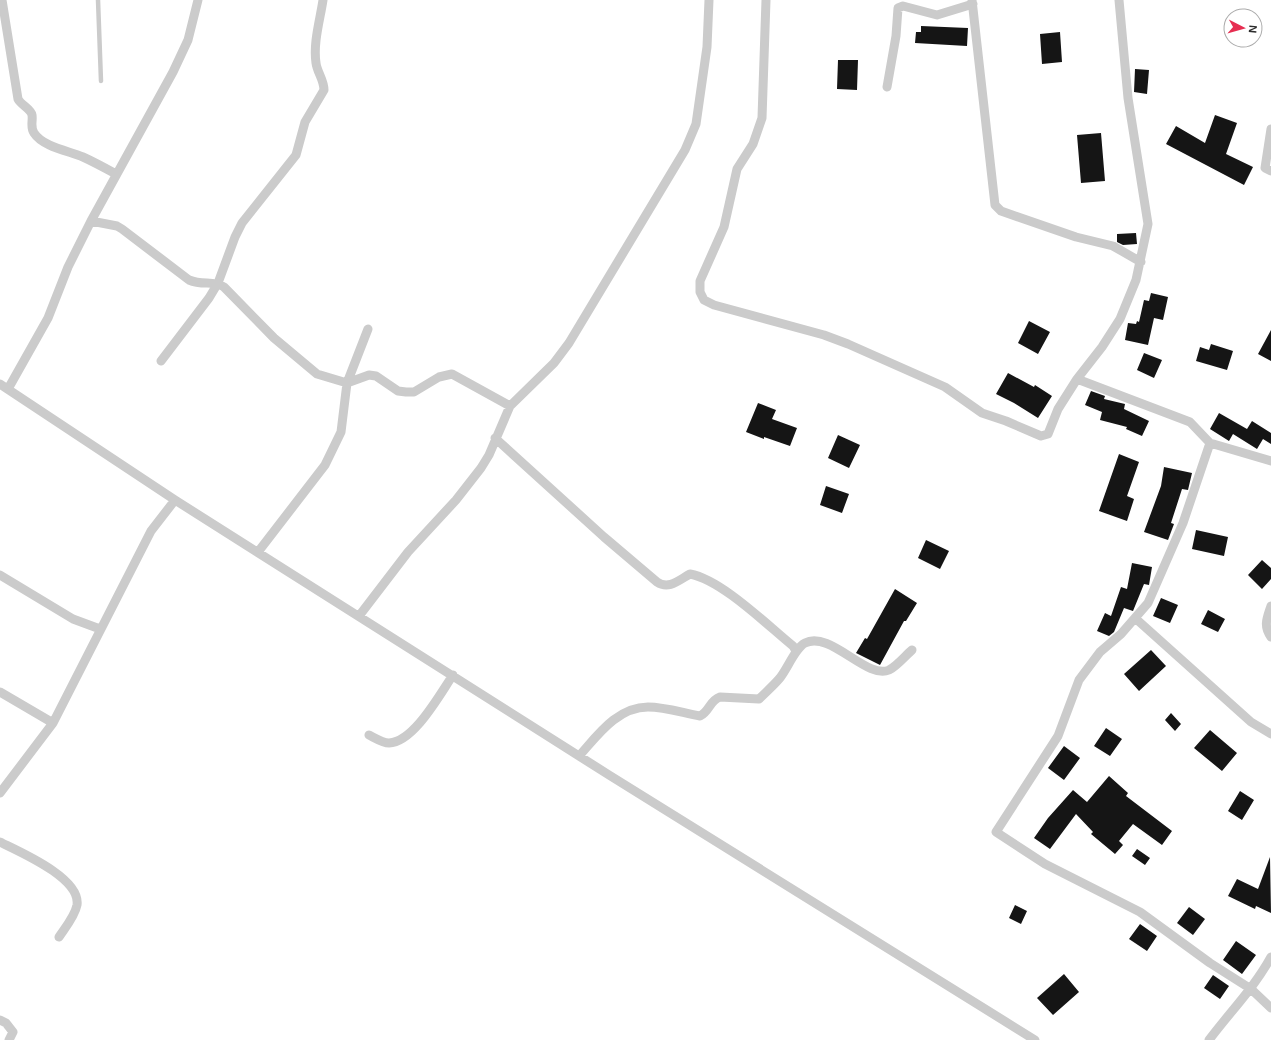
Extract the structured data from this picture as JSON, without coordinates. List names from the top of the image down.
{
  "north": "right"
}
